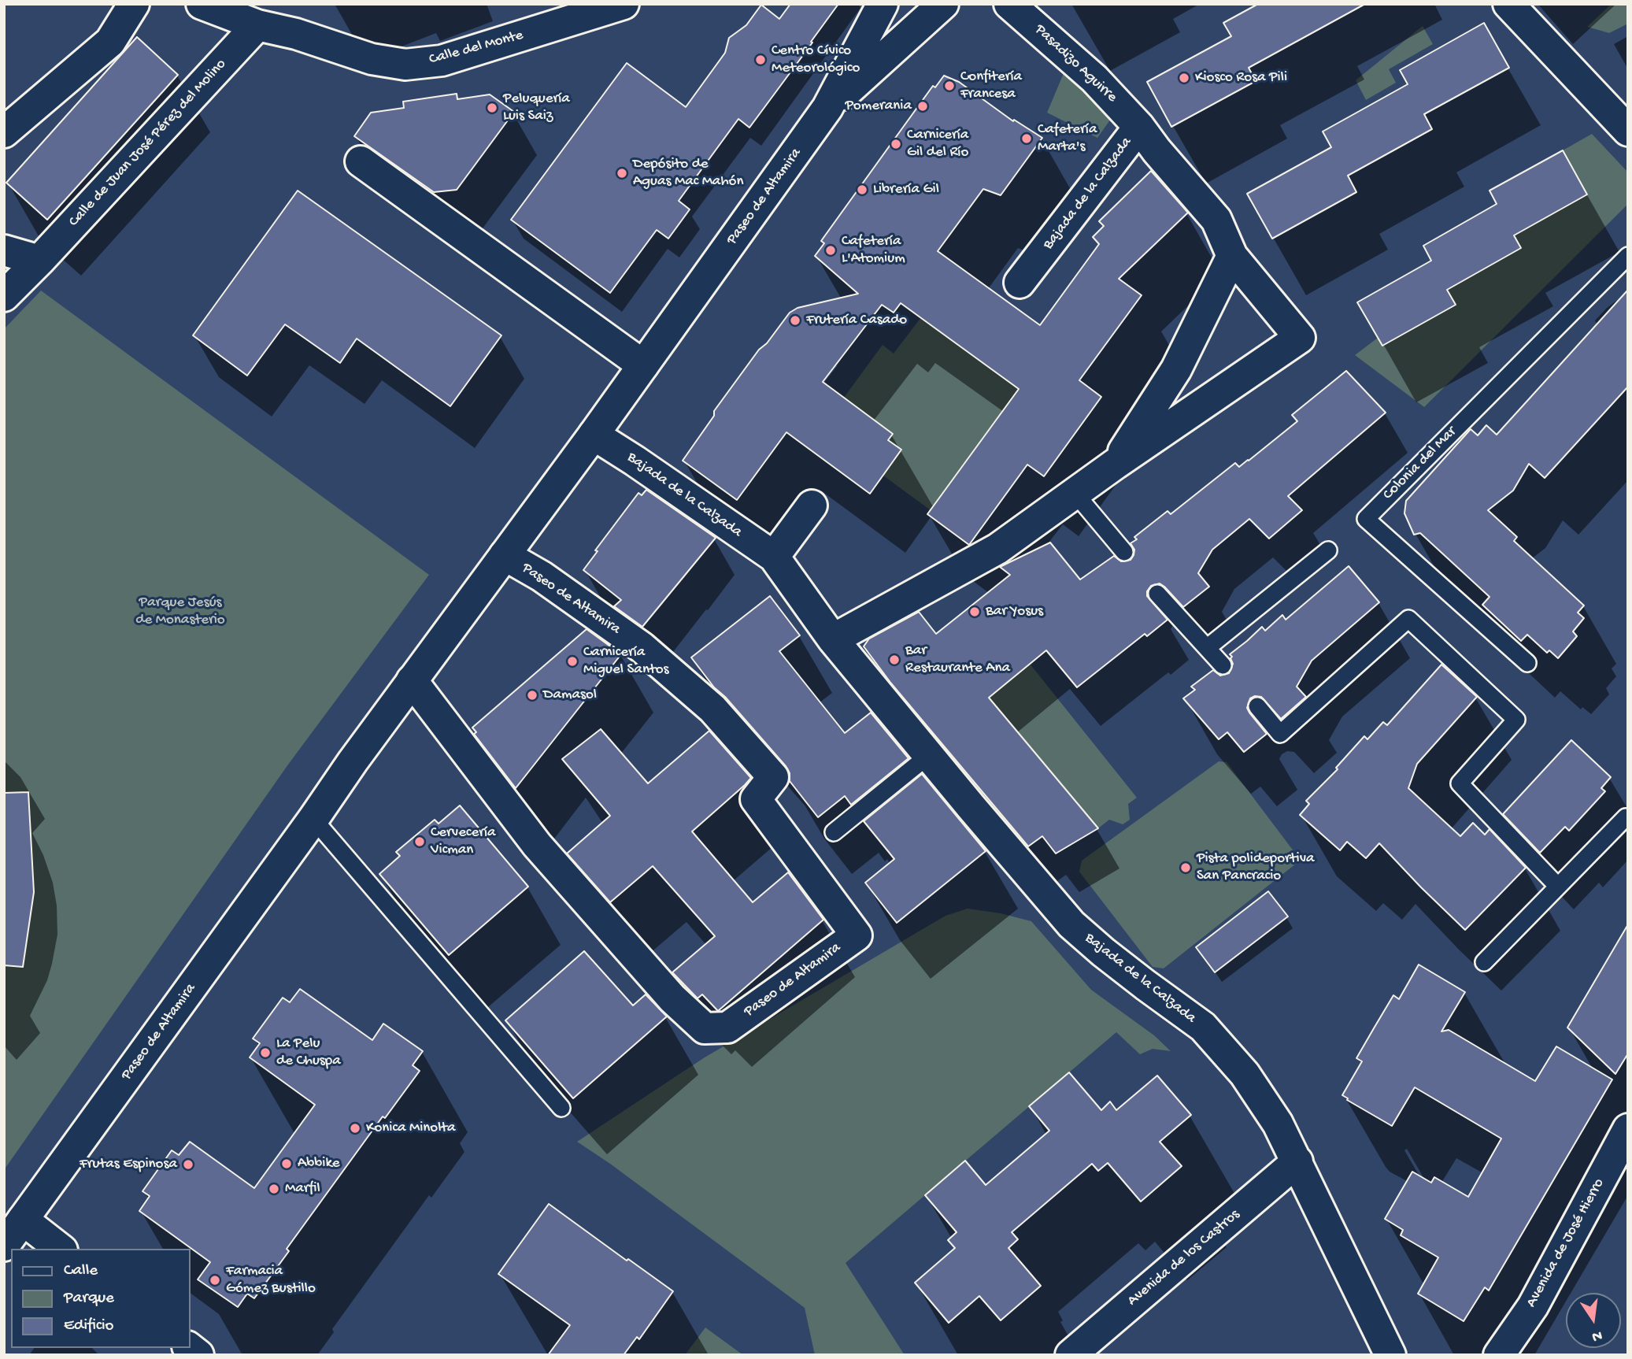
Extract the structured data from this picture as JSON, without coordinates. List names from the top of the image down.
{
  "streets": {
    "street": [
      "Calle del Monte",
      "Pasadizo Aguirre",
      "Calle de Juan José Pérez del Molino",
      "Bajada de la Calzada",
      "Paseo de Altamira",
      "Avenida de José Hierro",
      "Avenida de los Castros"
    ],
    "lane": ["Colonia del Mar"]
  },
  "crossings": [
    ["Calle del Monte", "Calle de Juan José Pérez del Molino"],
    ["Pasadizo Aguirre", "Bajada de la Calzada"],
    ["Bajada de la Calzada", "Paseo de Altamira"],
    ["Bajada de la Calzada", "Avenida de los Castros"]
  ],
  "parks": ["Parque Jesús de Monasterio"],
  "places": [
    "Centro Cívico Meteorológico",
    "Kiosco Rosa Pili",
    "Confitería Francesa",
    "Pomerania",
    "Peluquería Luis Saiz",
    "Cafetería Marta's",
    "Carnicería Gil del Río",
    "Depósito de Aguas Mac Mahón",
    "Librería Gil",
    "Cafetería L'Atomium",
    "Frutería Casado",
    "Bar Yosus",
    "Bar Restaurante Ana",
    "Carnicería Miguel Santos",
    "Damasol",
    "Cervecería Vicman",
    "Pista polideportiva San Pancracio",
    "La Pelu de Chuspa",
    "Konica Minolta",
    "Abbike",
    "Frutas Espinosa",
    "Marfil",
    "Farmacia Gómez Bustillo"
  ],
  "legend": ["Calle", "Parque", "Edificio"],
  "north": "bottom"
}
